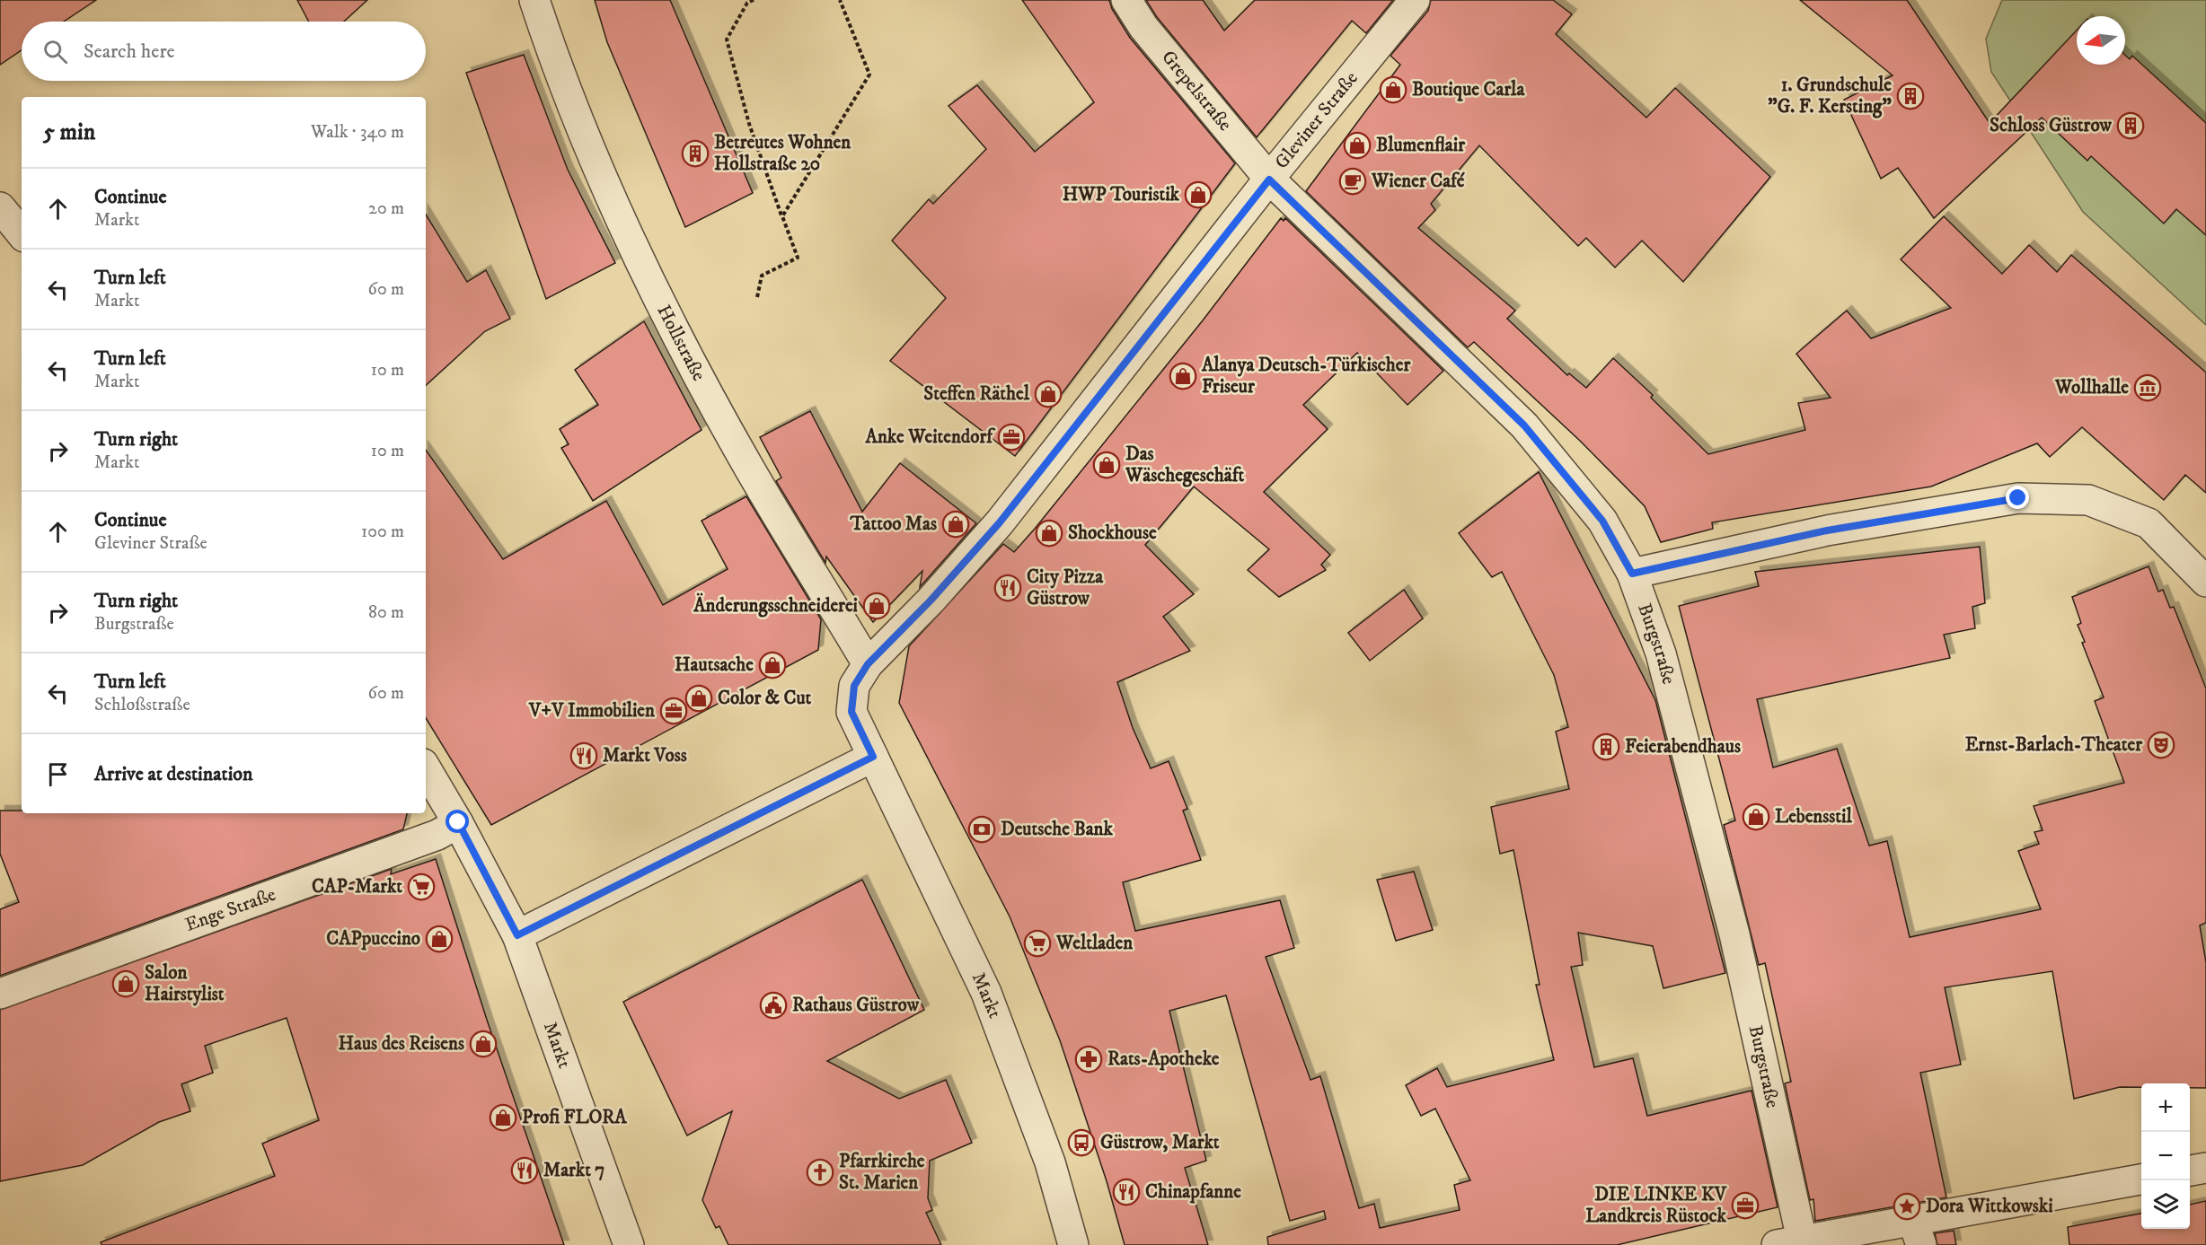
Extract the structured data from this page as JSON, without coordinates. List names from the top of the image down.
{
  "streets": {
    "street": [
      "Grepelstraße",
      "Gleviner Straße",
      "Hollstraße",
      "Burgstraße",
      "Enge Straße",
      "Markt"
    ]
  },
  "crossings": [
    ["Grepelstraße", "Gleviner Straße"],
    ["Grepelstraße", "Burgstraße"],
    ["Gleviner Straße", "Hollstraße"],
    ["Gleviner Straße", "Burgstraße"],
    ["Gleviner Straße", "Markt"],
    ["Hollstraße", "Markt"],
    ["Enge Straße", "Markt"]
  ],
  "places": {
    "shop": [
      "Boutique Carla",
      "Blumenflair",
      "HWP Touristik",
      "Alanya Deutsch-Türkischer Friseur",
      "Steffen Räthel",
      "Das Wäschegeschäft",
      "Tattoo Mas",
      "Shockhouse",
      "Änderungsschneiderei",
      "Hautsache",
      "Color & Cut",
      "Lebensstil",
      "CAPpuccino",
      "Salon Hairstylist",
      "Haus des Reisens",
      "Profi FLORA"
    ],
    "building": [
      "1. Grundschule \"G. F. Kersting\"",
      "Schloss Güstrow",
      "Betreutes Wohnen Hollstraße 20",
      "Feierabendhaus"
    ],
    "cafe": ["Wiener Café"],
    "museum": ["Wollhalle"],
    "office": ["Anke Weitendorf", "V+V Immobilien", "DIE LINKE KV Landkreis Rüstock"],
    "restaurant": [
      "City Pizza Güstrow",
      "Markt Voss",
      "Markt 7",
      "Chinapfanne"
    ],
    "theatre": ["Ernst-Barlach-Theater"],
    "bank": ["Deutsche Bank"],
    "supermarket": ["CAP-Markt", "Weltladen"],
    "public building": ["Rathaus Güstrow"],
    "pharmacy": ["Rats-Apotheke"],
    "bus stop": ["Güstrow, Markt"],
    "church": ["Pfarrkirche St. Marien"],
    "place": ["Dora Wittkowski"]
  },
  "north": "left",
  "page": {
    "search": "Search here",
    "heading": ["5 min", "Walk · 340 m"],
    "list": [
      ["Continue", "Markt", "20 m"],
      ["Turn left", "Markt", "60 m"],
      ["Turn left", "Markt", "10 m"],
      ["Turn right", "Markt", "10 m"],
      ["Continue", "Gleviner Straße", "100 m"],
      ["Turn right", "Burgstraße", "80 m"],
      ["Turn left", "Schloßstraße", "60 m"],
      "Arrive at destination"
    ],
    "map_buttons": ["+", "−"]
  }
}
